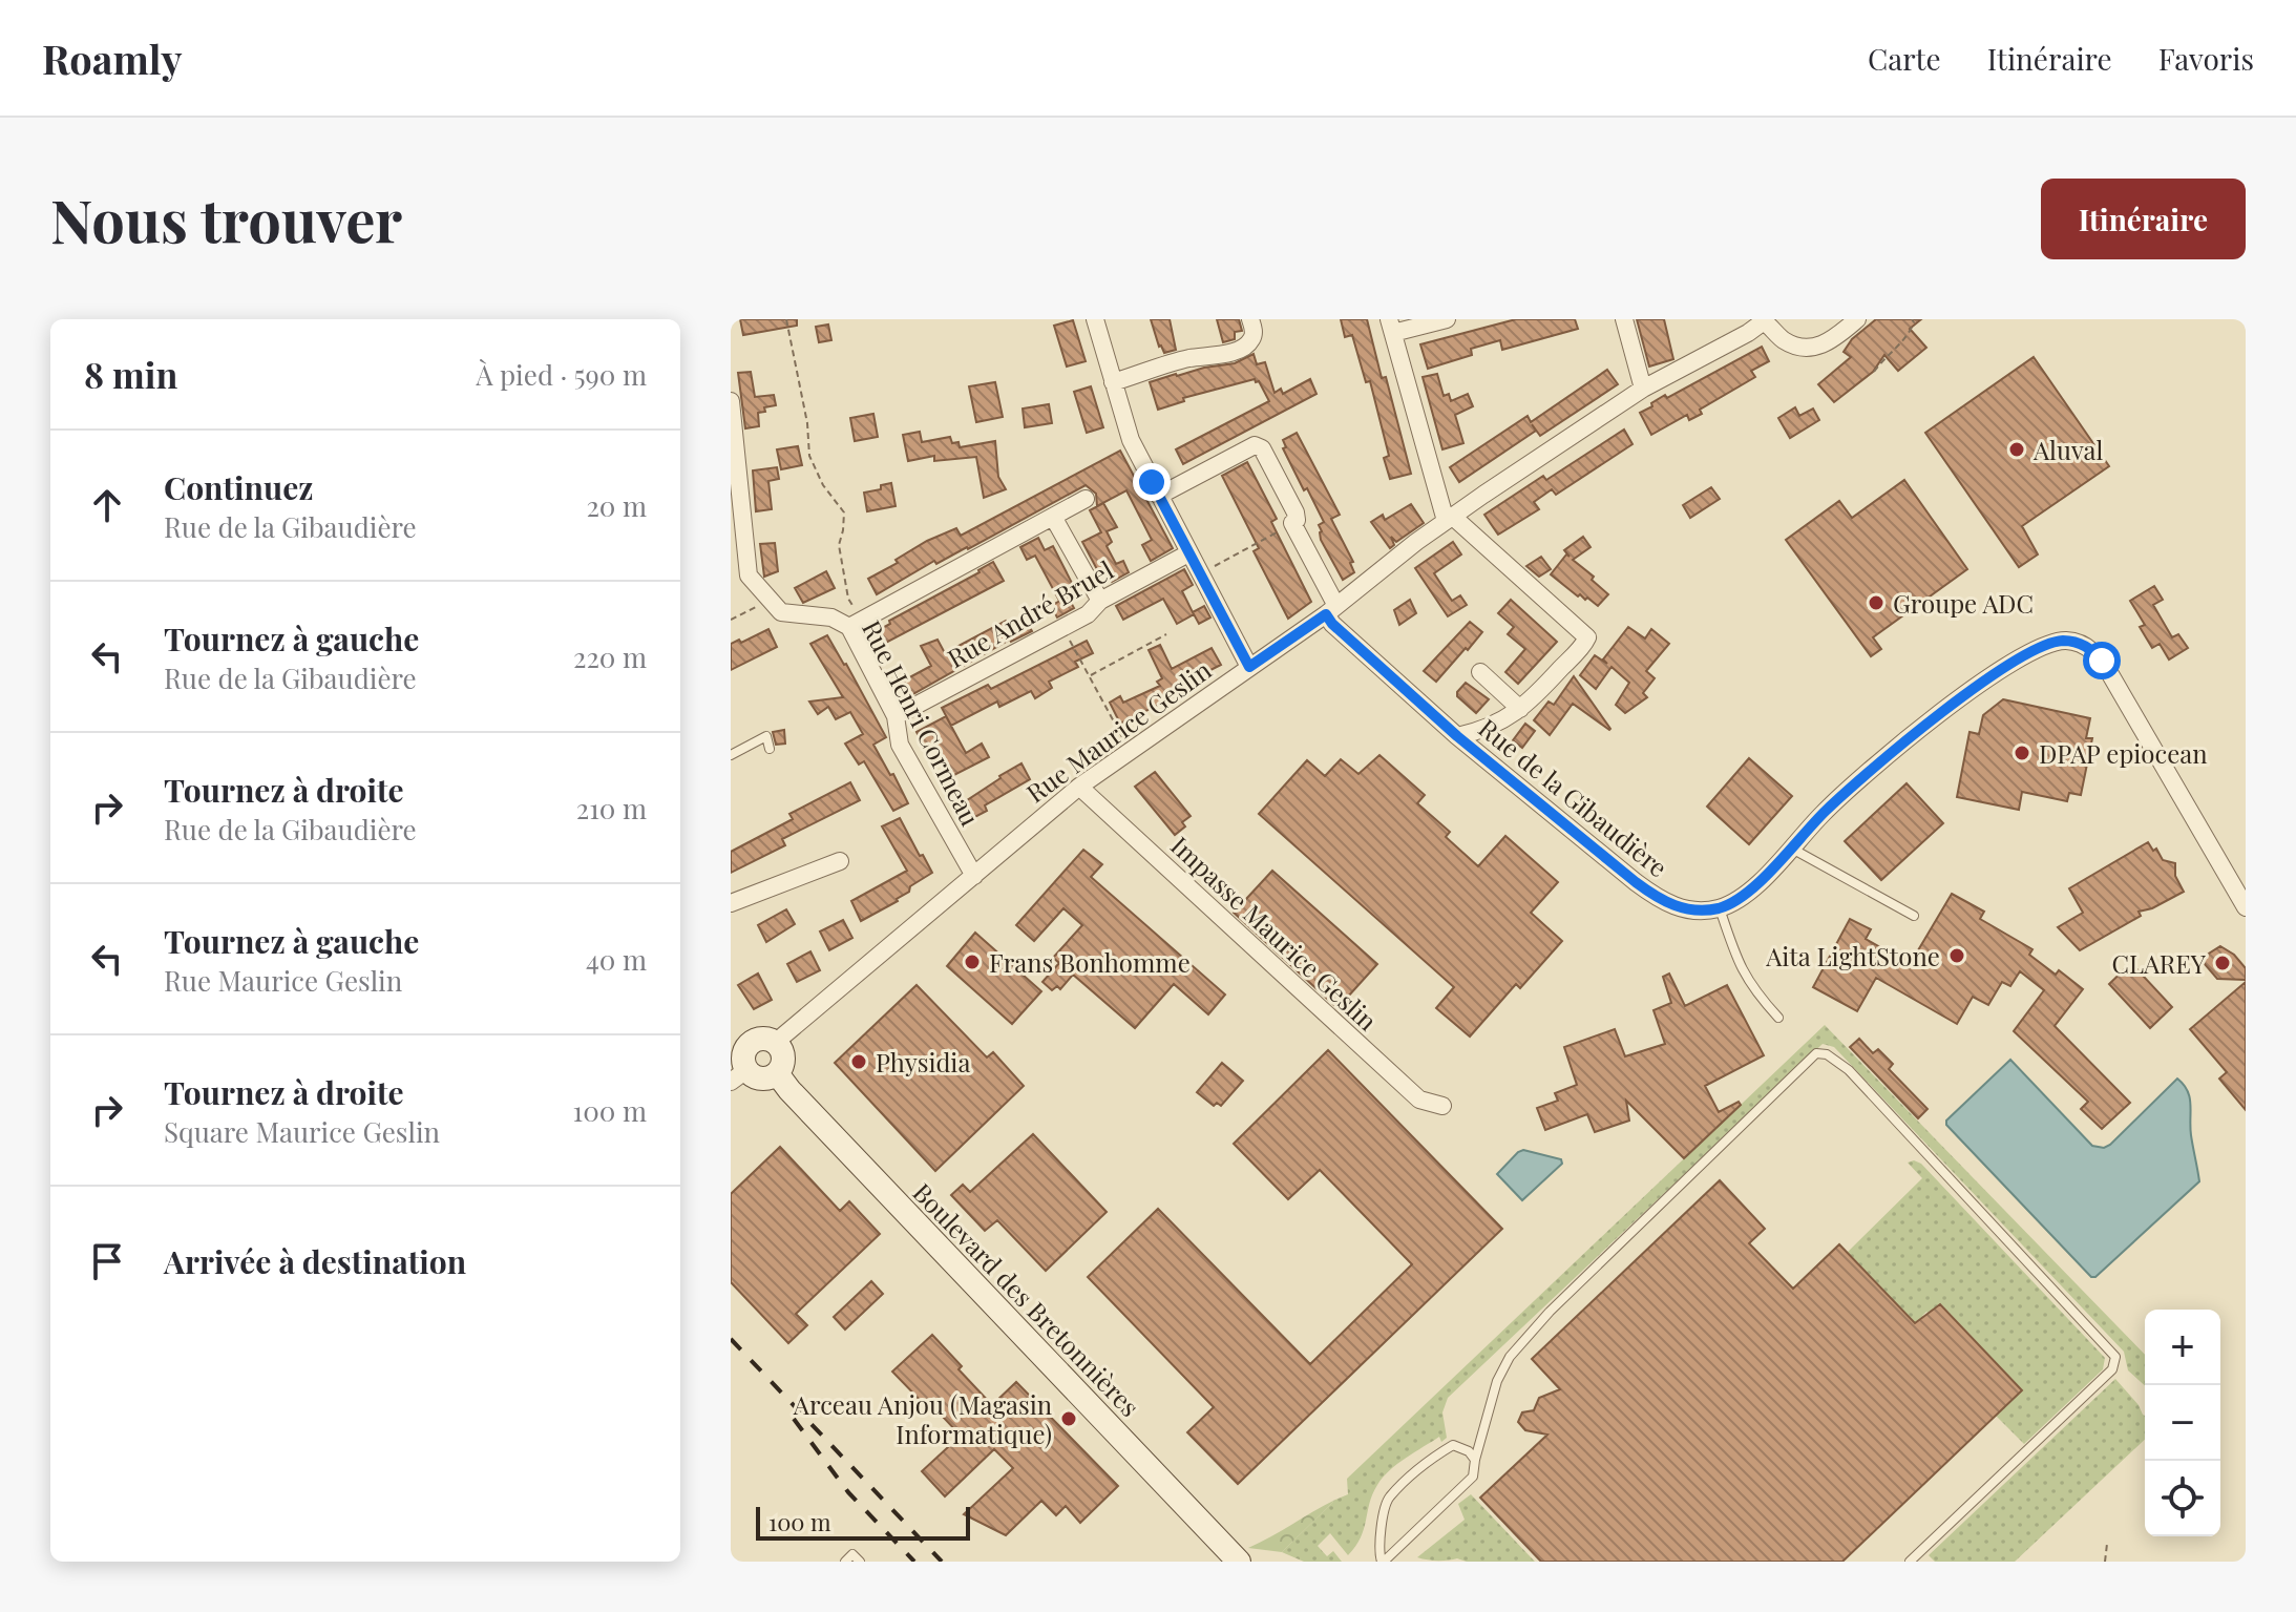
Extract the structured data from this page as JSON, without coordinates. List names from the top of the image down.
{
  "streets": {
    "street": [
      "Rue André Bruel",
      "Rue Henri Cormeau",
      "Rue Maurice Geslin",
      "Rue de la Gibaudière",
      "Impasse Maurice Geslin",
      "Boulevard des Bretonnières"
    ]
  },
  "crossings": [
    ["Rue André Bruel", "Rue Henri Cormeau"],
    ["Rue Henri Cormeau", "Rue Maurice Geslin"],
    ["Rue Maurice Geslin", "Rue de la Gibaudière"],
    ["Rue Maurice Geslin", "Impasse Maurice Geslin"]
  ],
  "places": [
    "Aluval",
    "Groupe ADC",
    "DPAP epiocean",
    "Aita LightStone",
    "Frans Bonhomme",
    "CLAREY",
    "Physidia",
    "Arceau Anjou (Magasin Informatique)"
  ],
  "scale_bar": "100 m",
  "page": {
    "header": "Roamly",
    "nav": ["Carte", "Itinéraire", "Favoris"],
    "buttons": "Itinéraire",
    "title": "Nous trouver",
    "heading": ["8 min", "À pied · 590 m"],
    "list": [
      ["Continuez", "Rue de la Gibaudière", "20 m"],
      ["Tournez à gauche", "Rue de la Gibaudière", "220 m"],
      ["Tournez à droite", "Rue de la Gibaudière", "210 m"],
      ["Tournez à gauche", "Rue Maurice Geslin", "40 m"],
      ["Tournez à droite", "Square Maurice Geslin", "100 m"],
      "Arrivée à destination"
    ],
    "map_buttons": ["+", "−"],
    "scale": "100 m"
  }
}
